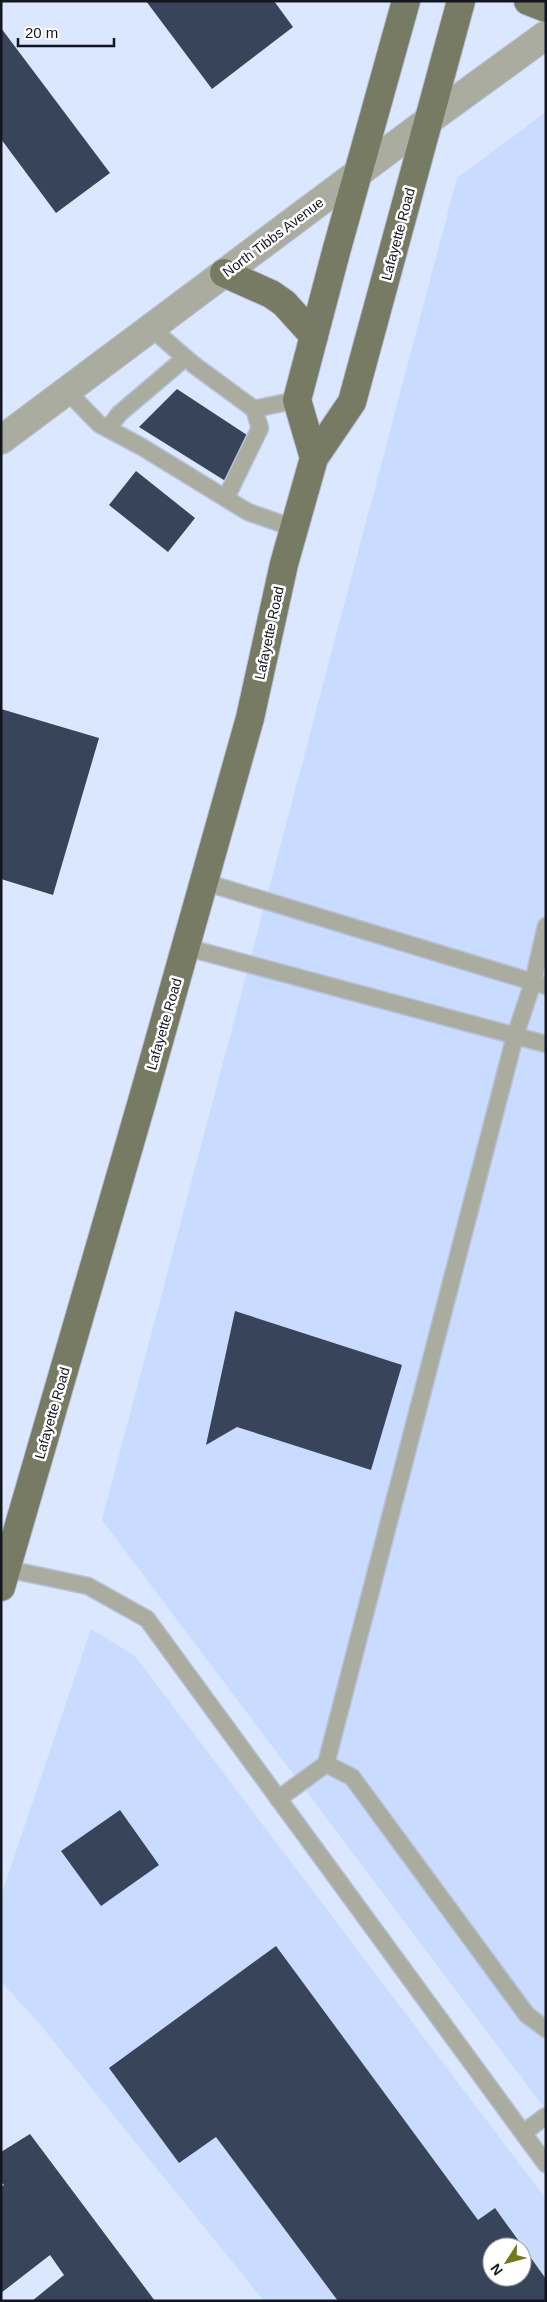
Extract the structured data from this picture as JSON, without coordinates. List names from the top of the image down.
{
  "streets": {
    "main road": ["Lafayette Road"],
    "street": ["North Tibbs Avenue"]
  },
  "crossings": [
    ["Lafayette Road", "North Tibbs Avenue"]
  ],
  "scale_bar": "20 m",
  "north": "bottom left"
}
